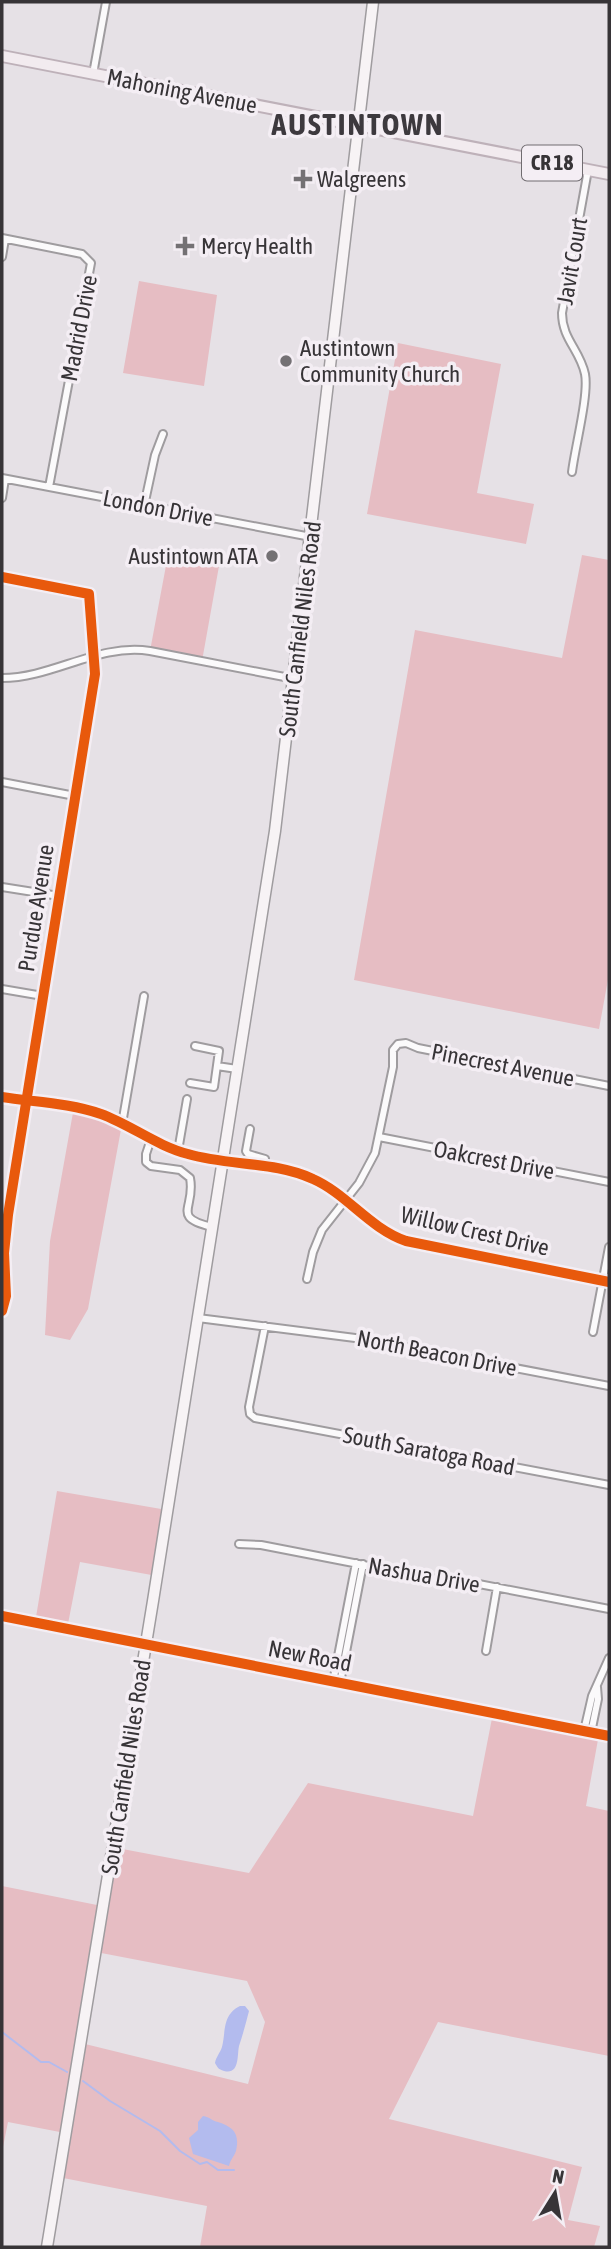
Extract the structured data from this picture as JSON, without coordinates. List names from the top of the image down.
{
  "streets": {
    "main road": ["Mahoning Avenue", "CR 18", "South Canfield Niles Road"],
    "street": [
      "Javit Court",
      "Madrid Drive",
      "London Drive",
      "Purdue Avenue",
      "Pinecrest Avenue",
      "Oakcrest Drive",
      "Willow Crest Drive",
      "North Beacon Drive",
      "South Saratoga Road",
      "Nashua Drive",
      "New Road"
    ]
  },
  "crossings": [
    ["Mahoning Avenue", "Javit Court"],
    ["Mahoning Avenue", "South Canfield Niles Road"],
    ["Madrid Drive", "London Drive"],
    ["London Drive", "South Canfield Niles Road"],
    ["South Canfield Niles Road", "Willow Crest Drive"],
    ["South Canfield Niles Road", "North Beacon Drive"],
    ["South Canfield Niles Road", "New Road"],
    ["Purdue Avenue", "Willow Crest Drive"],
    ["Pinecrest Avenue", "Oakcrest Drive"],
    ["North Beacon Drive", "South Saratoga Road"]
  ],
  "districts": ["AUSTINTOWN"],
  "places": {
    "health": ["Walgreens", "Mercy Health"],
    "other": ["Austintown Community Church", "Austintown ATA"]
  },
  "north": "top"
}
